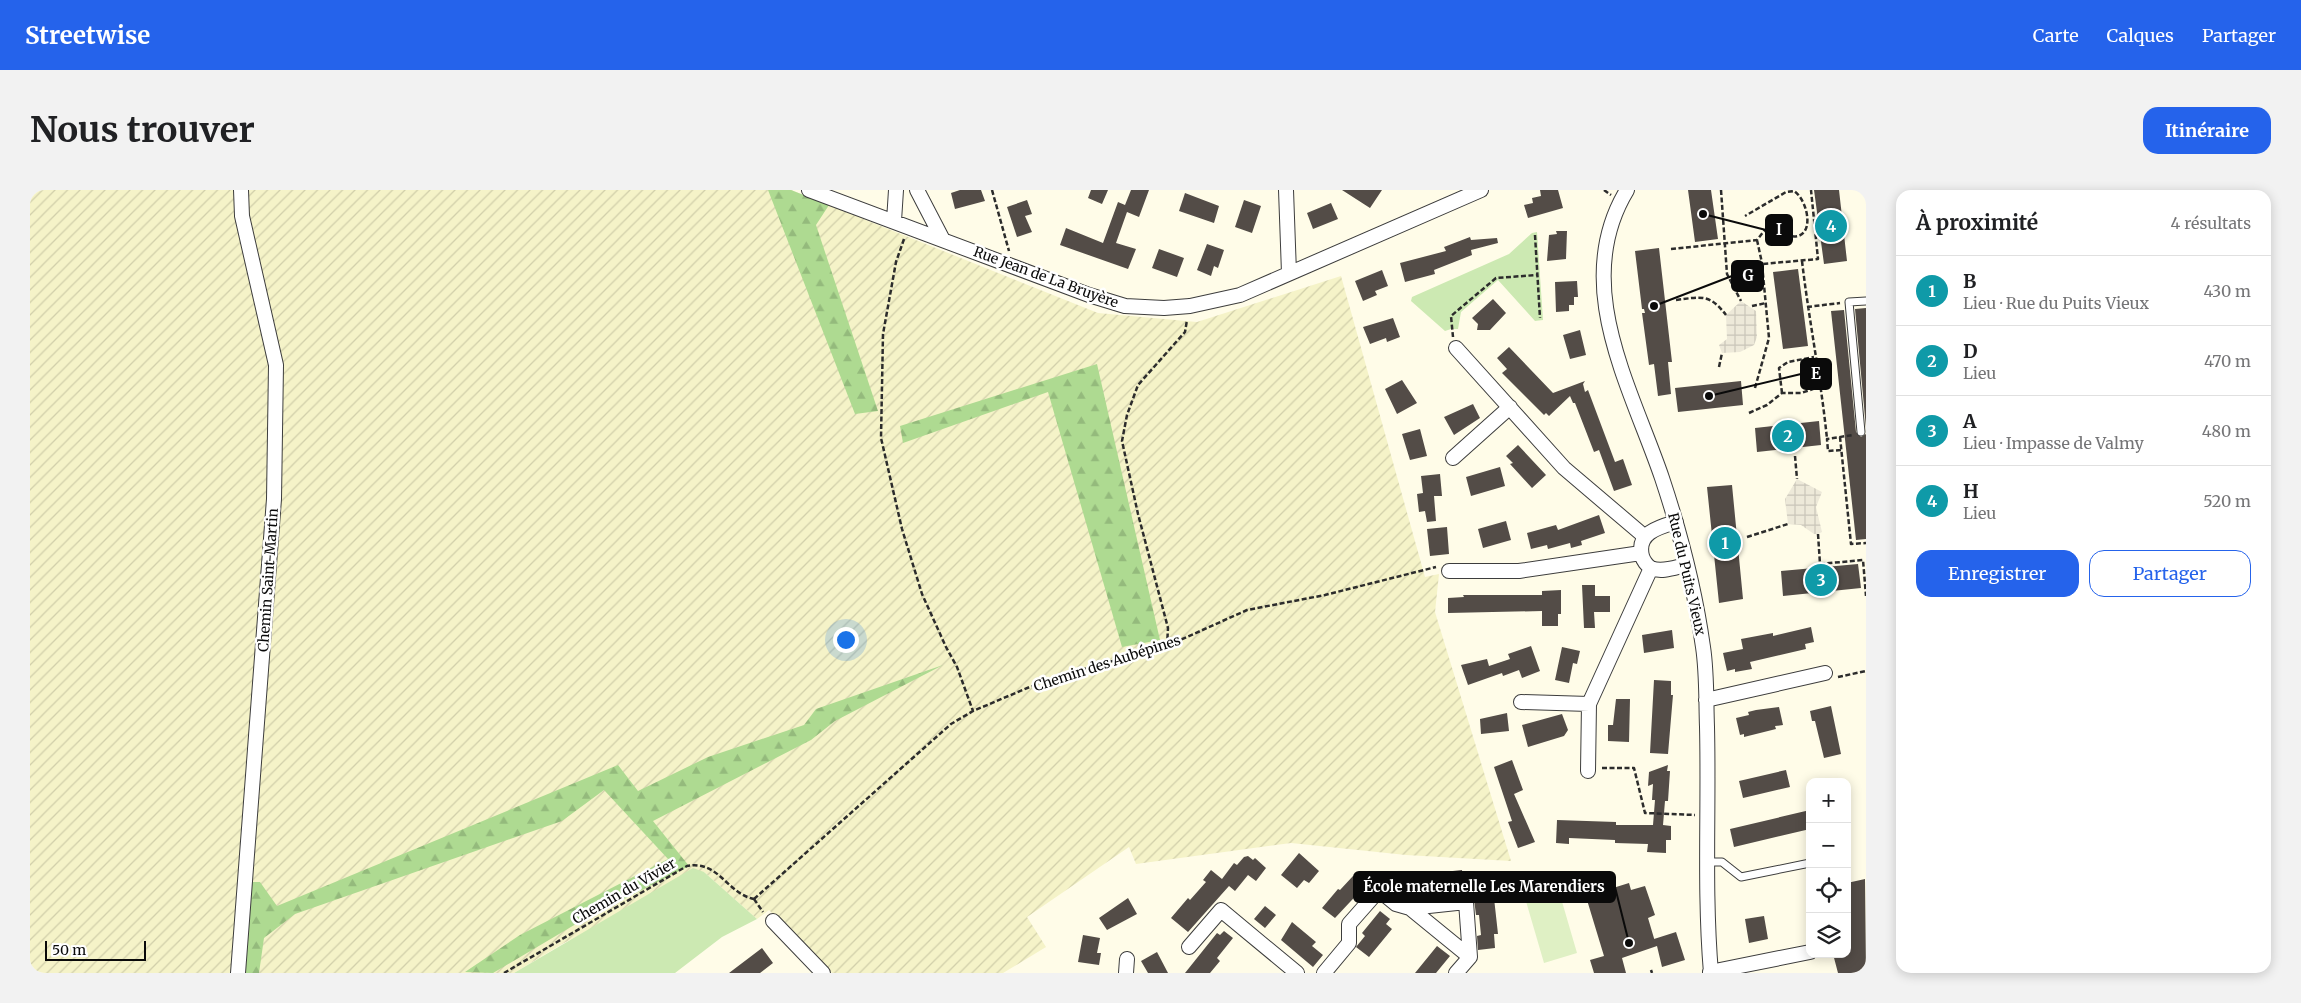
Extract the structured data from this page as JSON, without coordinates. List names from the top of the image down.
{
  "streets": {
    "street": ["Rue Jean de La Bruyère", "Rue du Puits Vieux", "Chemin Saint-Martin"],
    "path": ["Chemin des Aubépines", "Chemin du Vivier"]
  },
  "crossings": [
    ["Chemin des Aubépines", "Chemin du Vivier"]
  ],
  "places": [
    "I",
    "G",
    "E",
    "École maternelle Les Marendiers"
  ],
  "scale_bar": "50 m",
  "page": {
    "header": "Streetwise",
    "nav": ["Carte", "Calques", "Partager"],
    "buttons": [
      "Itinéraire",
      ["Enregistrer", "Partager"]
    ],
    "title": "Nous trouver",
    "heading": ["À proximité", "4 résultats"],
    "pins": [
      "4",
      "2",
      "1",
      "3"
    ],
    "list": [
      {
        "mark": "1",
        "name": "B",
        "note": "Lieu · Rue du Puits Vieux",
        "value": "430 m"
      },
      {
        "mark": "2",
        "name": "D",
        "note": "Lieu",
        "value": "470 m"
      },
      {
        "mark": "3",
        "name": "A",
        "note": "Lieu · Impasse de Valmy",
        "value": "480 m"
      },
      {
        "mark": "4",
        "name": "H",
        "note": "Lieu",
        "value": "520 m"
      }
    ],
    "map_buttons": ["+", "−"],
    "scale": "50 m"
  }
}
